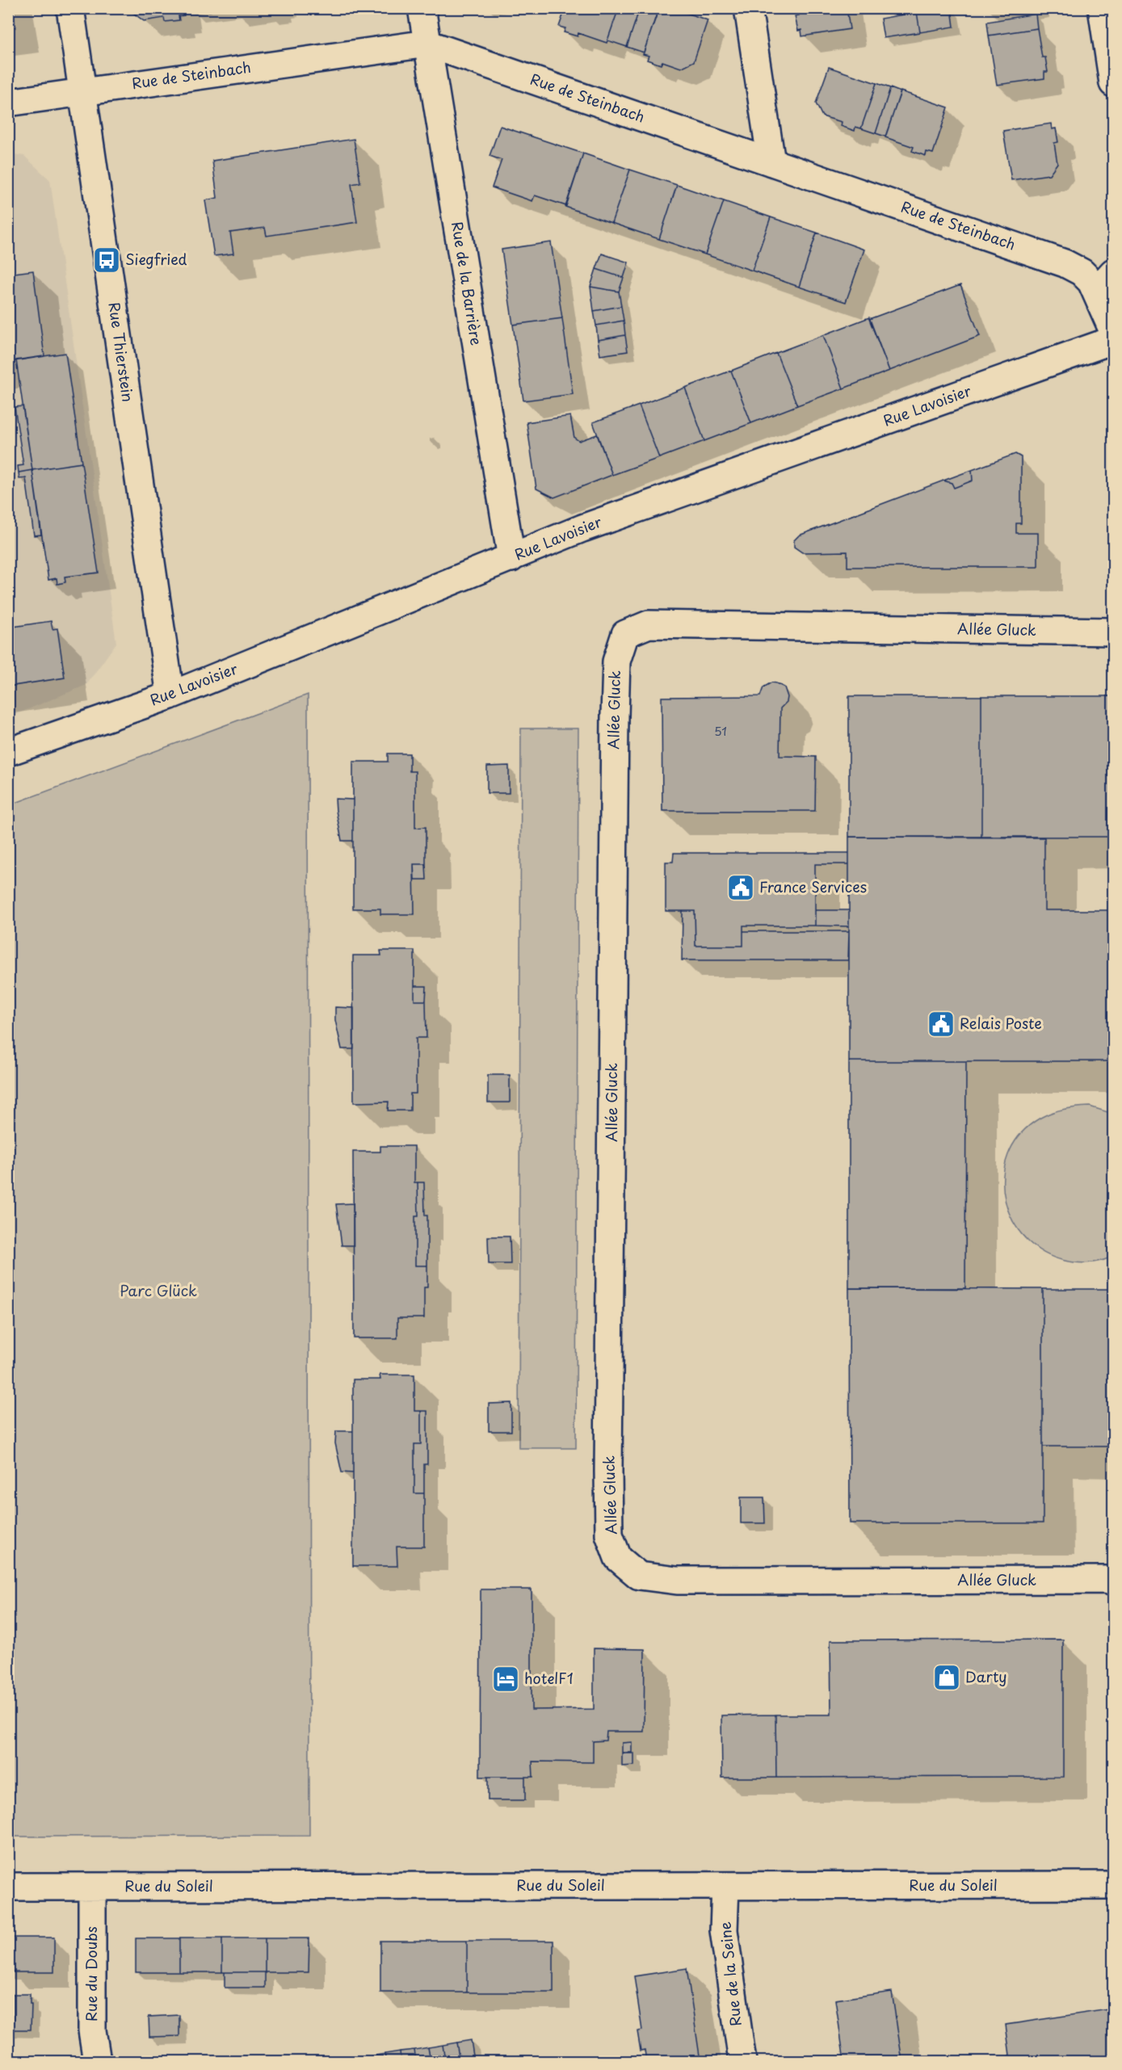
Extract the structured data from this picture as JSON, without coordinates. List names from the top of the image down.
{
  "streets": {
    "street": [
      "Rue de Steinbach",
      "Rue de la Barrière",
      "Rue Thierstein",
      "Rue Lavoisier",
      "Allée Gluck",
      "Rue du Soleil",
      "Rue du Doubs",
      "Rue de la Seine"
    ]
  },
  "crossings": [
    ["Rue de Steinbach", "Rue de la Barrière"],
    ["Rue de Steinbach", "Rue Thierstein"],
    ["Rue de la Barrière", "Rue Lavoisier"],
    ["Rue Thierstein", "Rue Lavoisier"],
    ["Rue du Soleil", "Rue du Doubs"],
    ["Rue du Soleil", "Rue de la Seine"]
  ],
  "parks": ["Parc Glück"],
  "places": {
    "bus stop": ["Siegfried"],
    "public building": ["France Services", "Relais Poste"],
    "shop": ["Darty"],
    "hotel": ["hotelF1"]
  },
  "house_numbers": ["51"]
}
